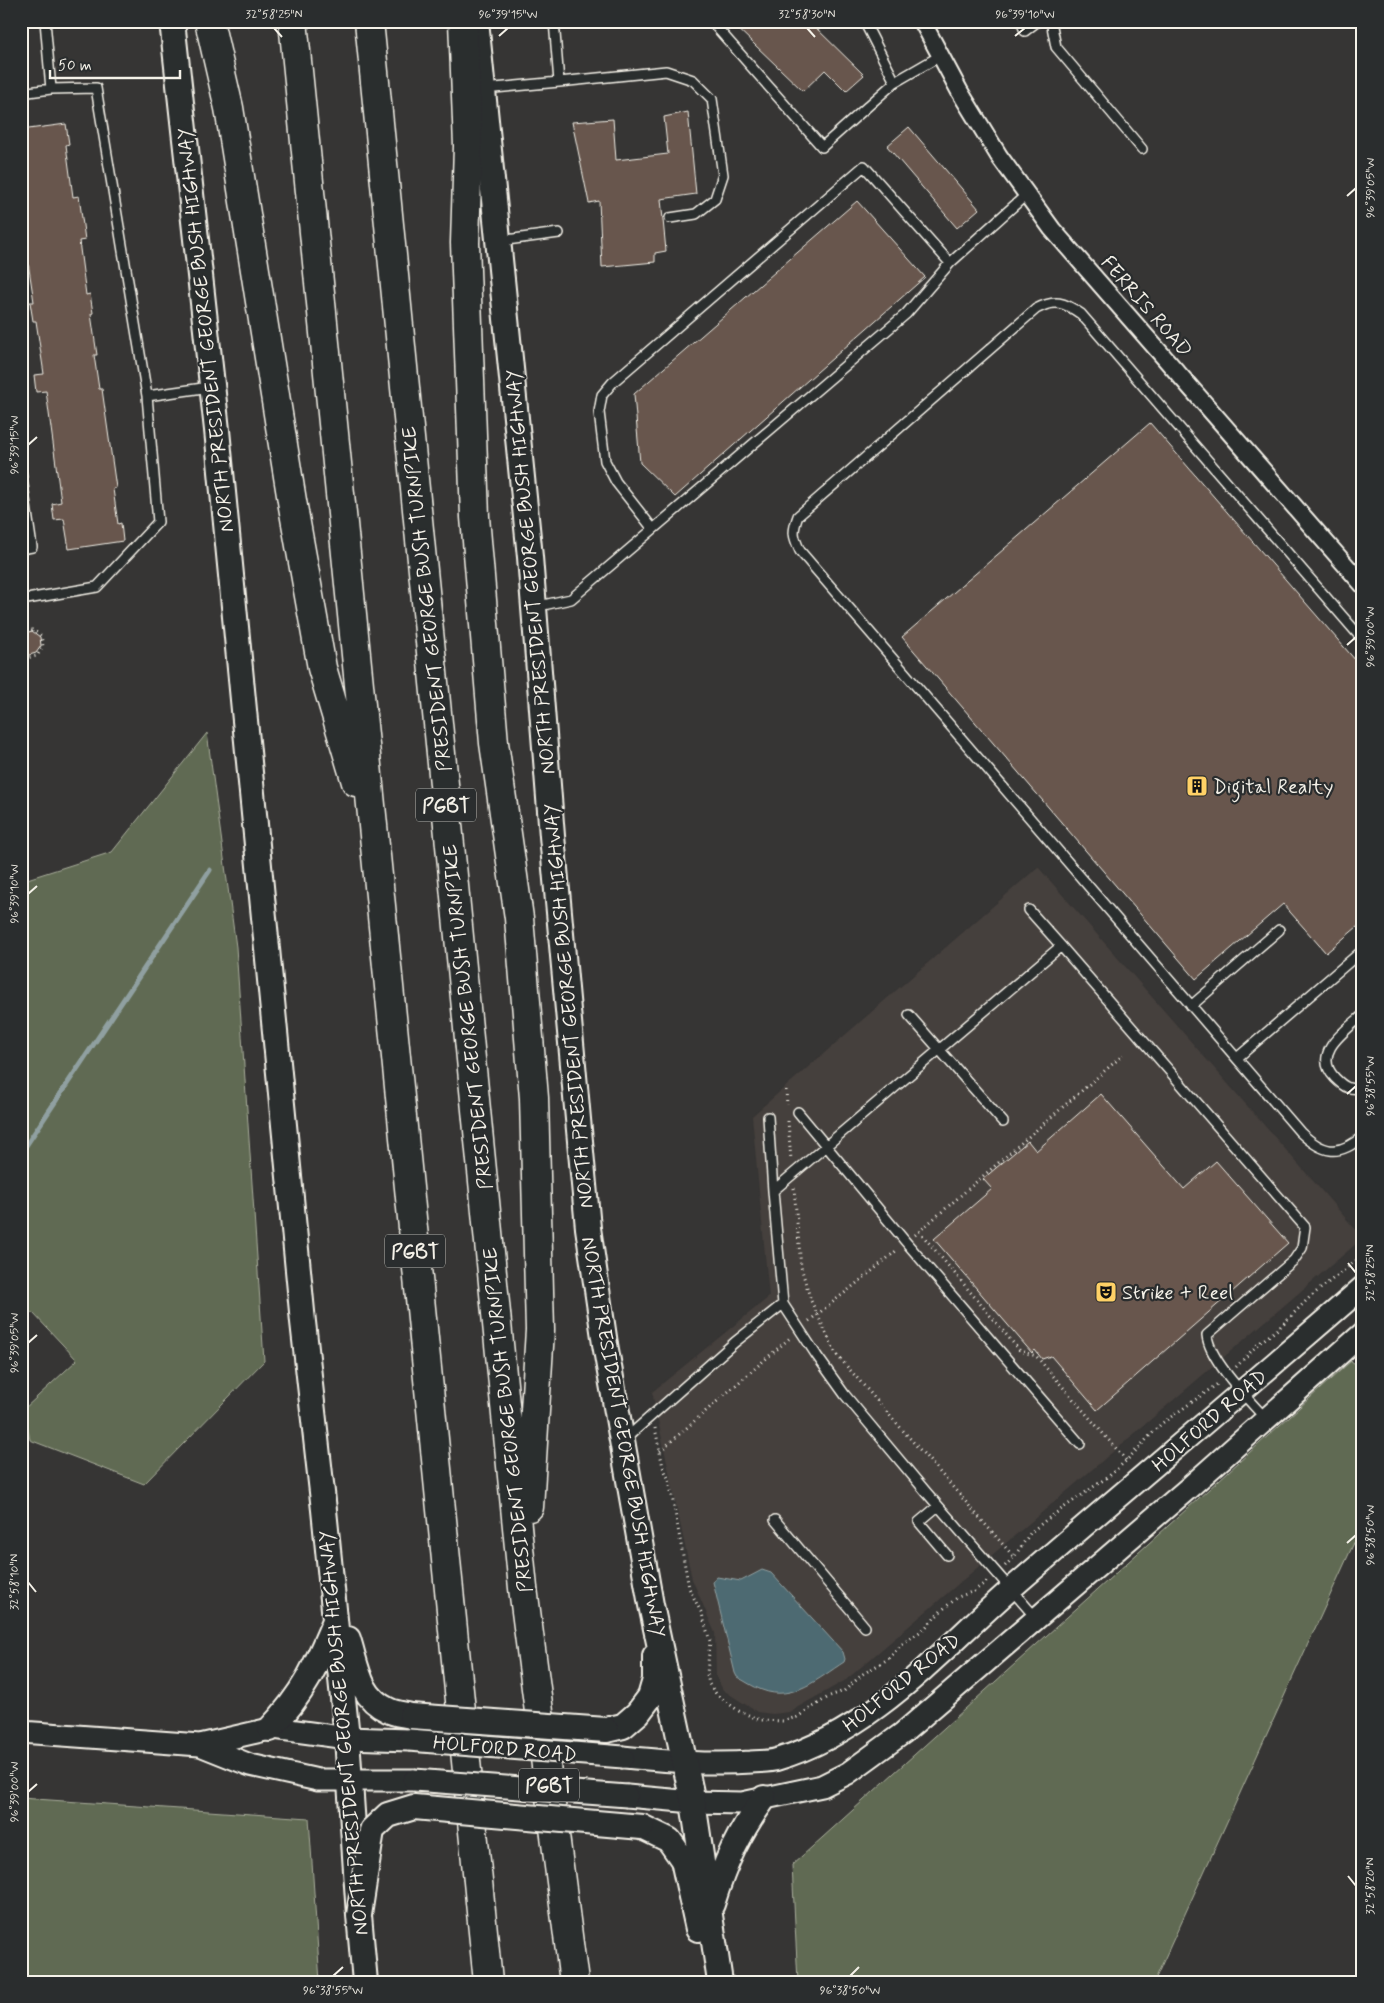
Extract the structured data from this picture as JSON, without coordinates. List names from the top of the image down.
{
  "streets": {
    "highway": ["PRESIDENT GEORGE BUSH TURNPIKE", "PGBT"],
    "main road": ["NORTH PRESIDENT GEORGE BUSH HIGHWAY"],
    "street": ["FERRIS ROAD", "HOLFORD ROAD"]
  },
  "crossings": [
    ["NORTH PRESIDENT GEORGE BUSH HIGHWAY", "HOLFORD ROAD"]
  ],
  "places": {
    "building": ["Digital Realty"],
    "theatre": ["Strike + Reel"]
  },
  "scale_bar": "50 m",
  "coordinates": [
    "32°58'25\"N",
    "96°39'15\"W",
    "32°58'30\"N",
    "96°39'10\"W",
    "96°39'05\"W",
    "96°39'00\"W",
    "96°38'55\"W",
    "96°38'50\"W",
    "32°58'10\"N",
    "32°58'20\"N"
  ]
}
